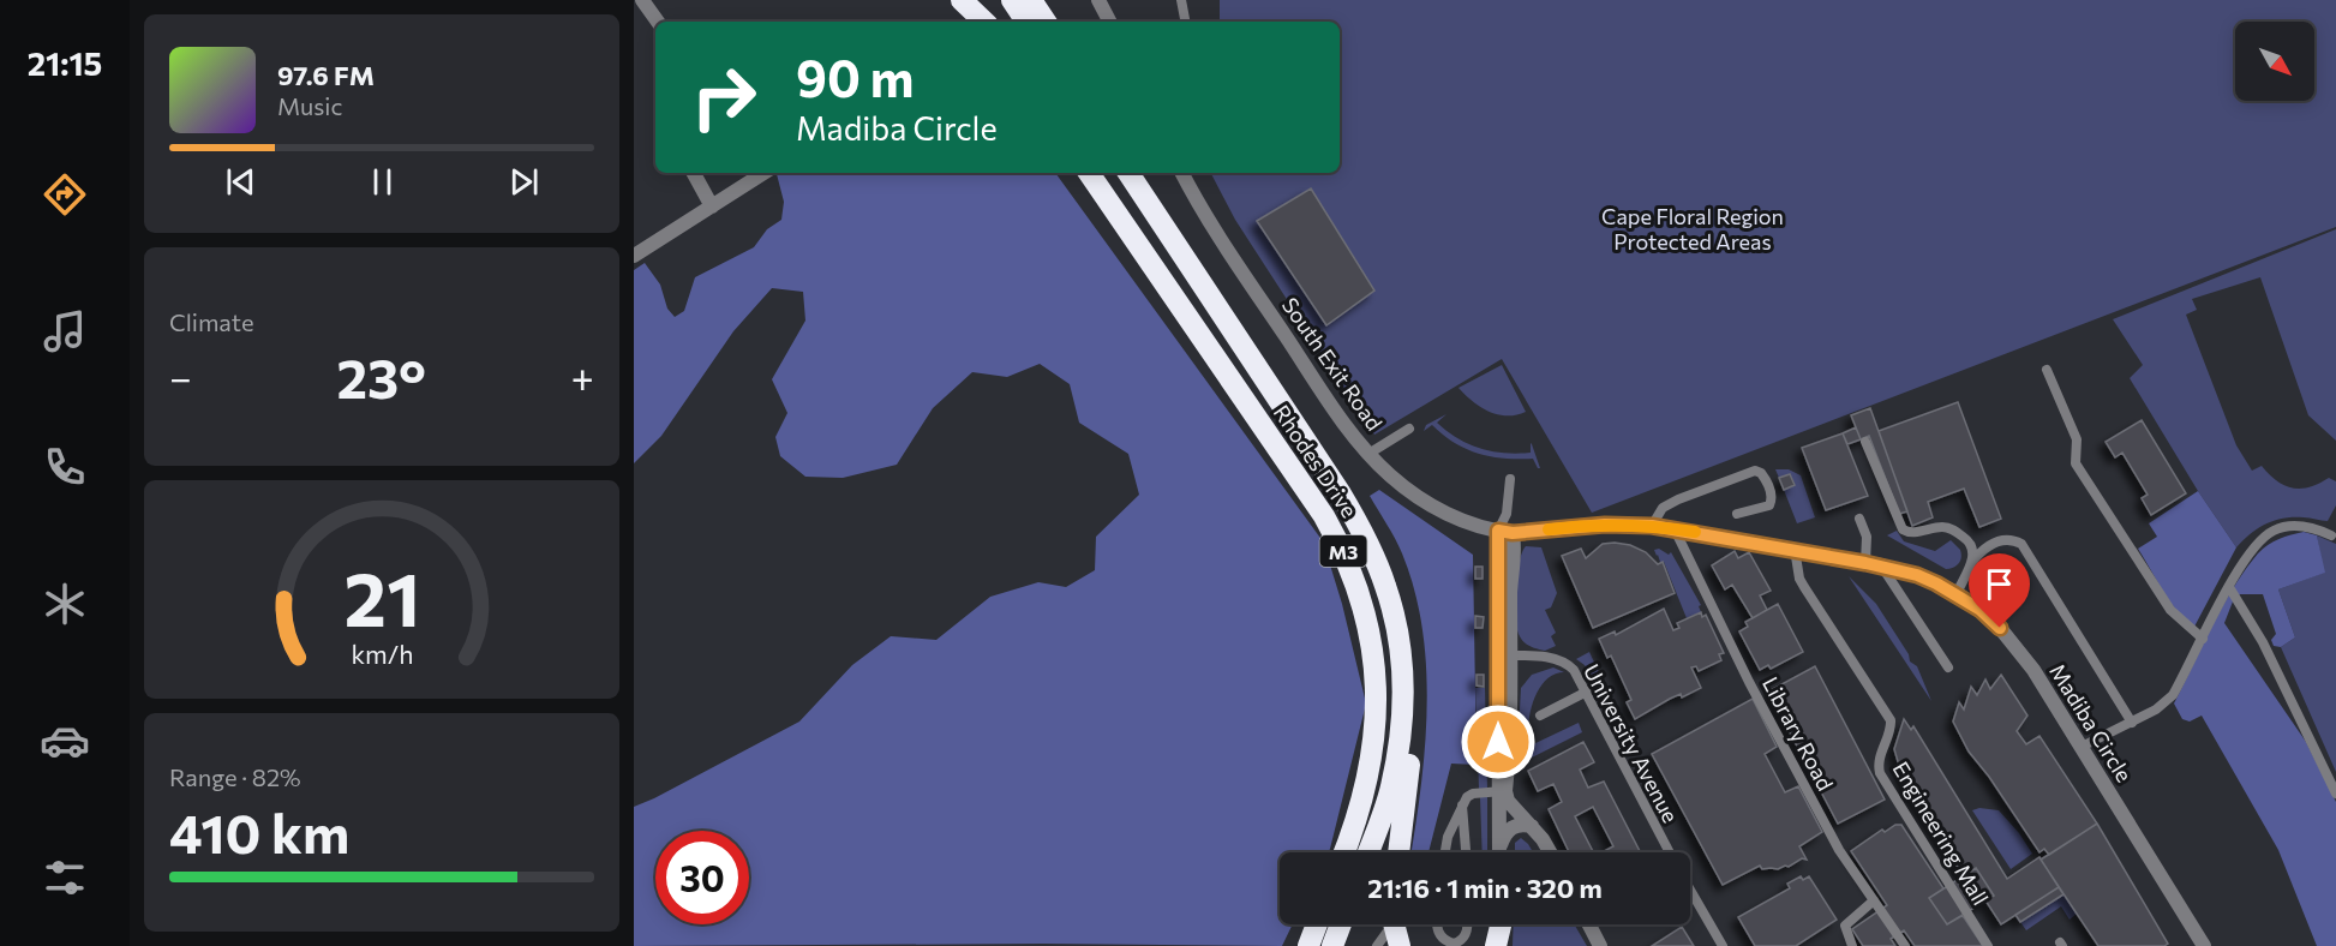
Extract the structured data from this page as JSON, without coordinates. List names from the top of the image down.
{
  "streets": {
    "highway": ["Rhodes Drive", "M3"],
    "street": ["South Exit Road", "Madiba Circle"],
    "lane": ["Library Road", "University Avenue", "Engineering Mall"]
  },
  "crossings": [
    ["South Exit Road", "Madiba Circle"],
    ["Madiba Circle", "Library Road"],
    ["Madiba Circle", "Engineering Mall"]
  ],
  "parks": ["Cape Floral Region Protected Areas"],
  "north": "bottom right",
  "page": {
    "tabs": "21:15",
    "turn": ["90 m", "Madiba Circle"],
    "song": ["97.6 FM", "Music"],
    "tile": [
      "Climate",
      ["Range · 82%", "410 km"]
    ],
    "heat": ["−", "23°", "+"],
    "limit": "30",
    "trip": "21:16 · 1 min · 320 m",
    "gauge": ["21", "km/h"]
  }
}
